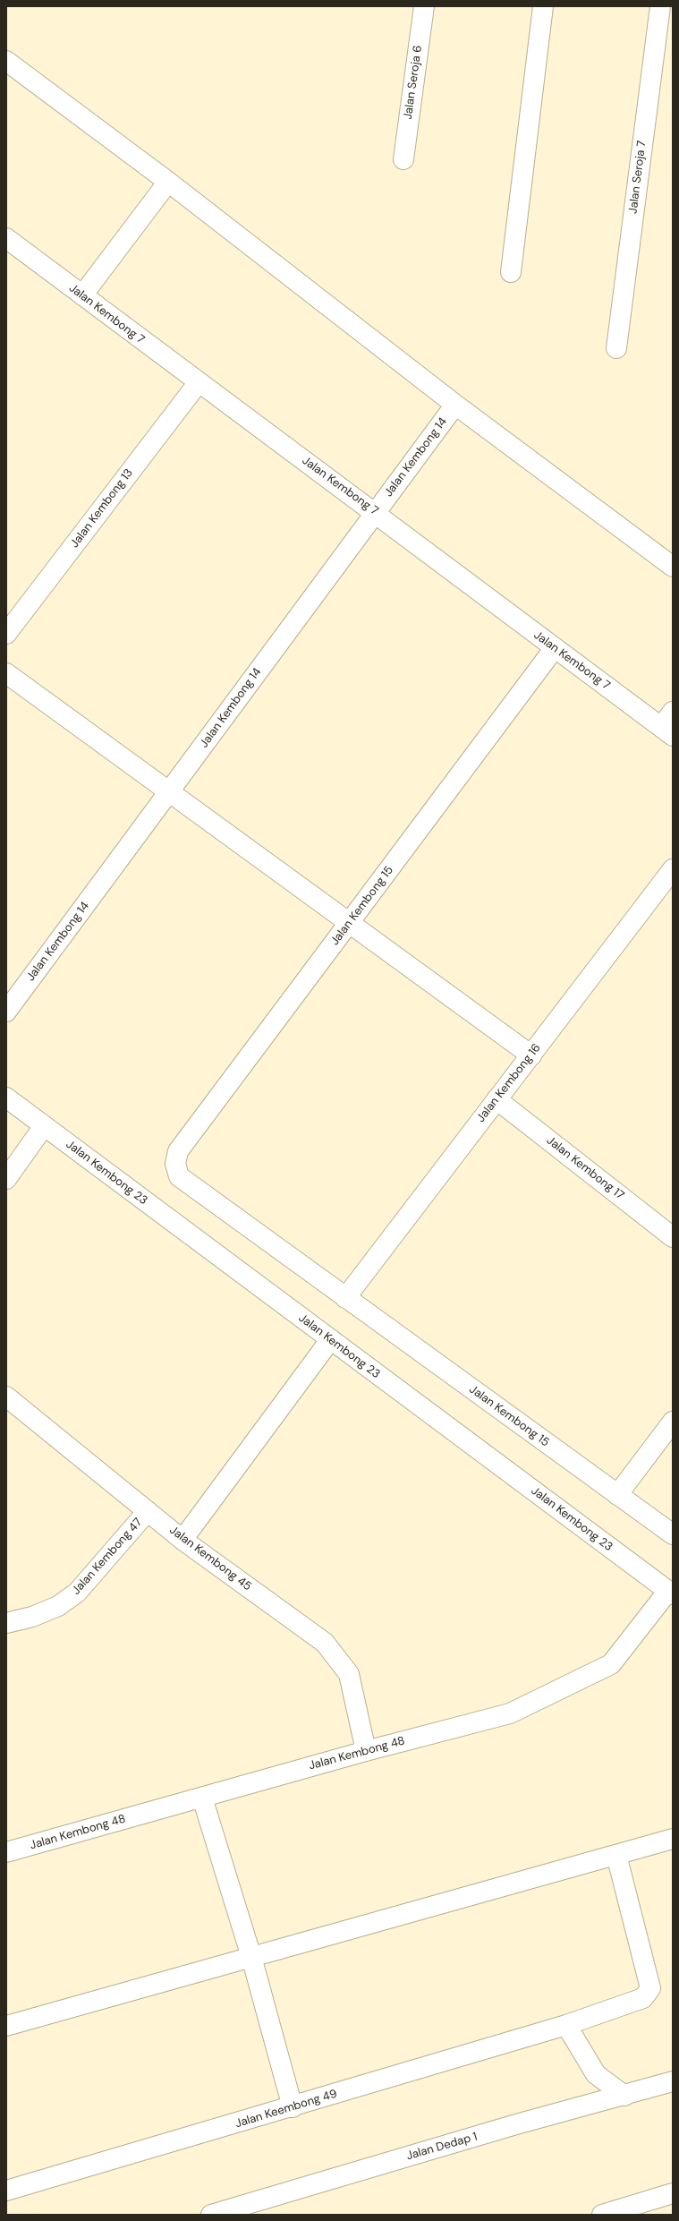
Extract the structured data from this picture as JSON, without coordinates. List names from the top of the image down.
{
  "streets": {
    "street": [
      "Jalan Seroja 6",
      "Jalan Seroja 7",
      "Jalan Kembong 7",
      "Jalan Kembong 14",
      "Jalan Kembong 13",
      "Jalan Kembong 15",
      "Jalan Kembong 16",
      "Jalan Kembong 17",
      "Jalan Kembong 23",
      "Jalan Kembong 47",
      "Jalan Kembong 45",
      "Jalan Kembong 48",
      "Jalan Keembong 49",
      "Jalan Dedap 1"
    ]
  },
  "crossings": [
    ["Jalan Kembong 7", "Jalan Kembong 14"],
    ["Jalan Kembong 7", "Jalan Kembong 13"],
    ["Jalan Kembong 7", "Jalan Kembong 15"],
    ["Jalan Kembong 15", "Jalan Kembong 16"],
    ["Jalan Kembong 16", "Jalan Kembong 17"],
    ["Jalan Kembong 23", "Jalan Kembong 48"],
    ["Jalan Kembong 47", "Jalan Kembong 45"],
    ["Jalan Kembong 45", "Jalan Kembong 48"]
  ]
}
